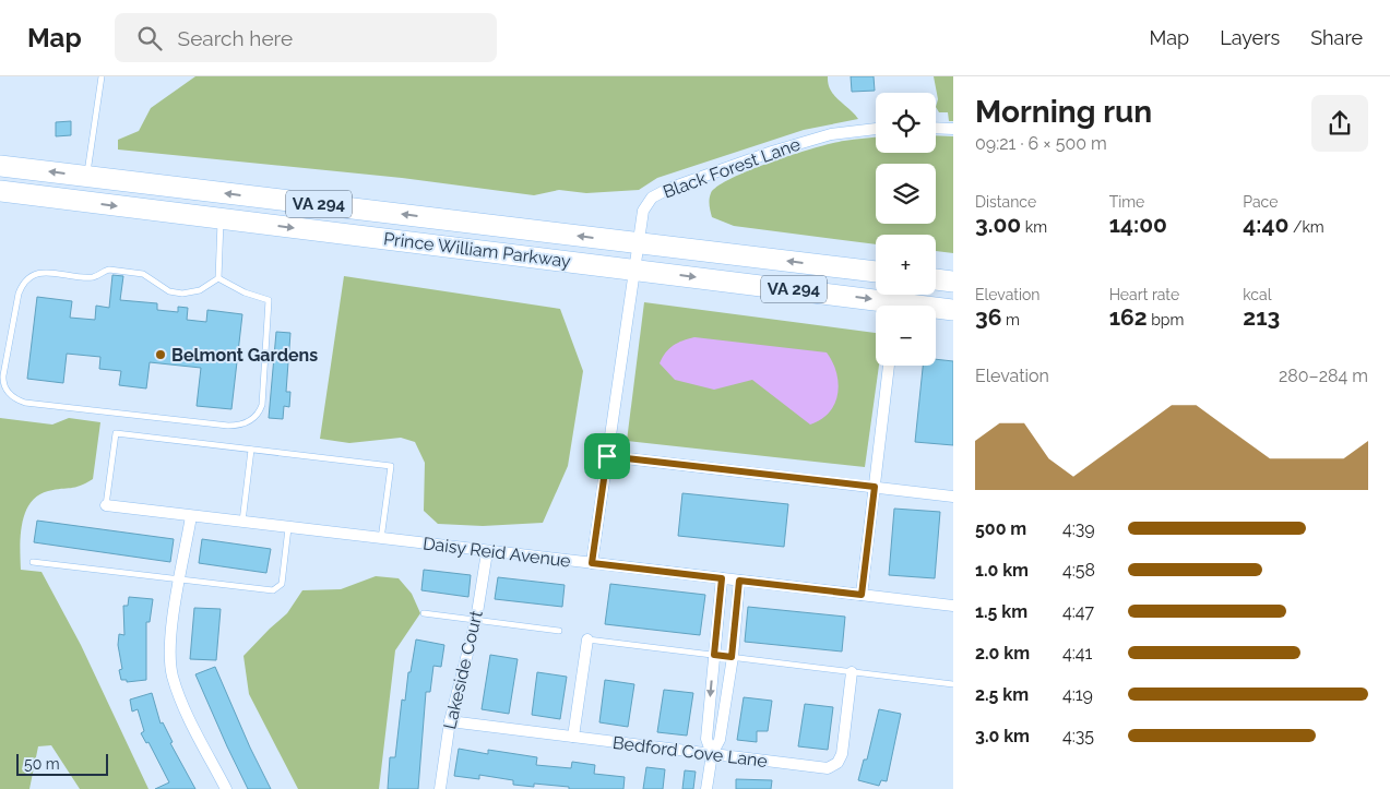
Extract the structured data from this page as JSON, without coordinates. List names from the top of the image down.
{
  "streets": {
    "highway": ["VA 294", "Prince William Parkway"],
    "street": [
      "Black Forest Lane",
      "Daisy Reid Avenue",
      "Lakeside Court",
      "Bedford Cove Lane"
    ]
  },
  "crossings": [
    ["Black Forest Lane", "Prince William Parkway"],
    ["Black Forest Lane", "Daisy Reid Avenue"],
    ["Daisy Reid Avenue", "Lakeside Court"],
    ["Lakeside Court", "Bedford Cove Lane"]
  ],
  "places": ["Belmont Gardens"],
  "scale_bar": "50 m",
  "page": {
    "header": "Map",
    "search": "Search here",
    "nav": ["Map", "Layers", "Share"],
    "heading": ["Morning run", "09:21 · 6 × 500 m"],
    "map_buttons": ["+", "−"],
    "stats": [
      ["Distance", "3.00 km"],
      ["Time", "14:00"],
      ["Pace", "4:40 /km"],
      ["Elevation", "36 m"],
      ["Heart rate", "162 bpm"],
      ["kcal", "213"]
    ],
    "chart": ["Elevation", "280–284 m"],
    "list": [
      {
        "name": "500 m",
        "note": "4:39"
      },
      {
        "name": "1.0 km",
        "note": "4:58"
      },
      {
        "name": "1.5 km",
        "note": "4:47"
      },
      {
        "name": "2.0 km",
        "note": "4:41"
      },
      {
        "name": "2.5 km",
        "note": "4:19"
      },
      {
        "name": "3.0 km",
        "note": "4:35"
      }
    ],
    "scale": "50 m"
  }
}
